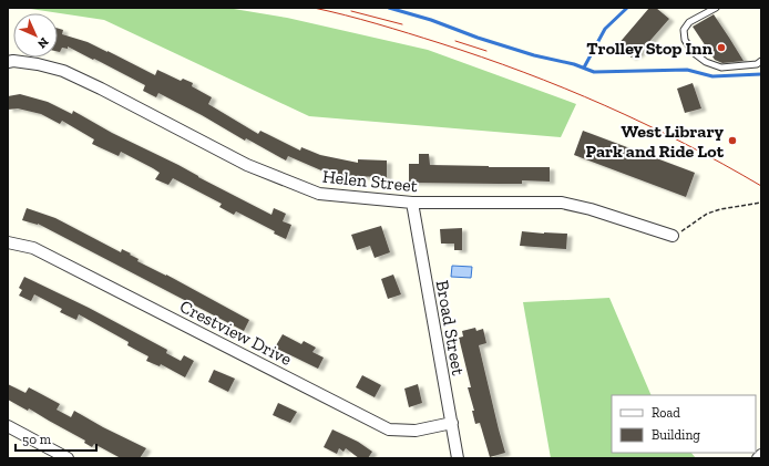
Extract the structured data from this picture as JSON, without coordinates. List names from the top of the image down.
{
  "streets": {
    "street": ["Helen Street", "Broad Street", "Crestview Drive"]
  },
  "crossings": [
    ["Helen Street", "Broad Street"],
    ["Broad Street", "Crestview Drive"]
  ],
  "places": ["Trolley Stop Inn", "West Library Park and Ride Lot"],
  "legend": ["Road", "Building"],
  "scale_bar": "50 m",
  "north": "bottom right"
}
